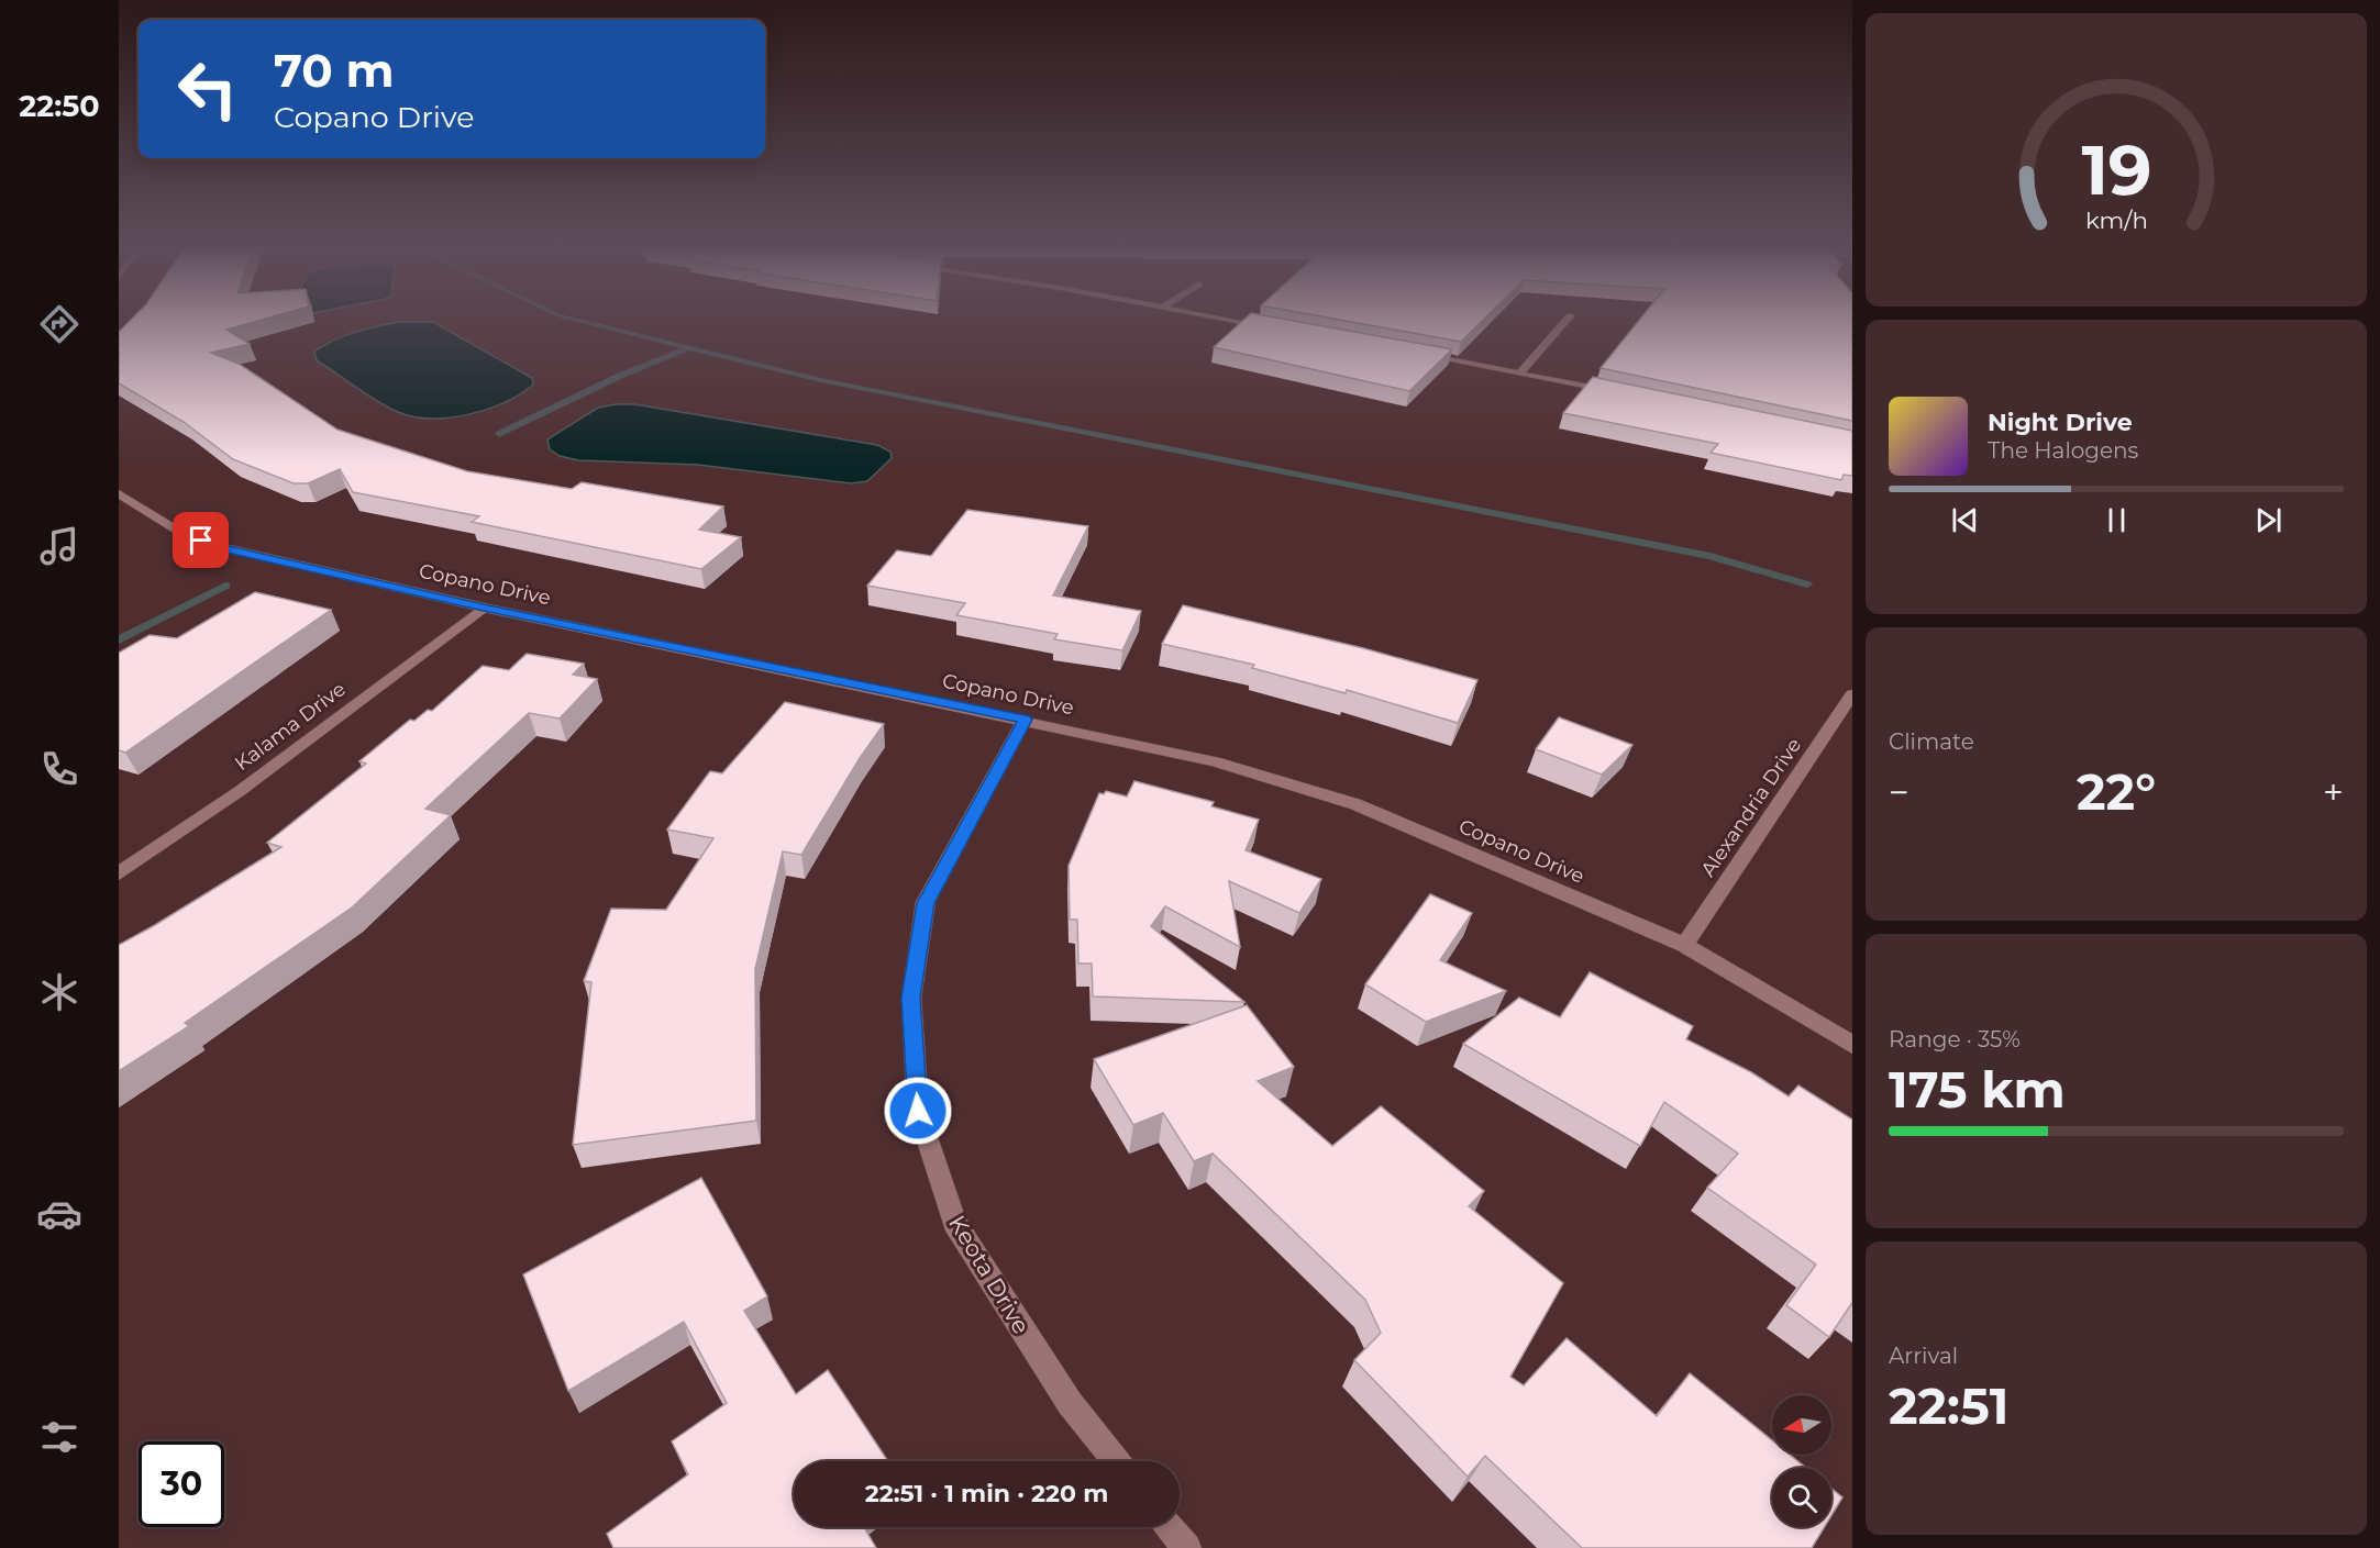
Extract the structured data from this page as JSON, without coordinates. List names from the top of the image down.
{
  "streets": {
    "street": [
      "Copano Drive",
      "Kalama Drive",
      "Alexandria Drive",
      "Keota Drive"
    ]
  },
  "crossings": [
    ["Copano Drive", "Kalama Drive"],
    ["Copano Drive", "Alexandria Drive"],
    ["Copano Drive", "Keota Drive"]
  ],
  "north": "left",
  "page": {
    "tabs": "22:50",
    "turn": ["70 m", "Copano Drive"],
    "song": ["Night Drive", "The Halogens"],
    "tile": [
      "Climate",
      ["Range · 35%", "175 km"],
      ["Arrival", "22:51"]
    ],
    "heat": ["−", "22°", "+"],
    "limit": "30",
    "trip": "22:51 · 1 min · 220 m",
    "gauge": ["19", "km/h"]
  }
}
